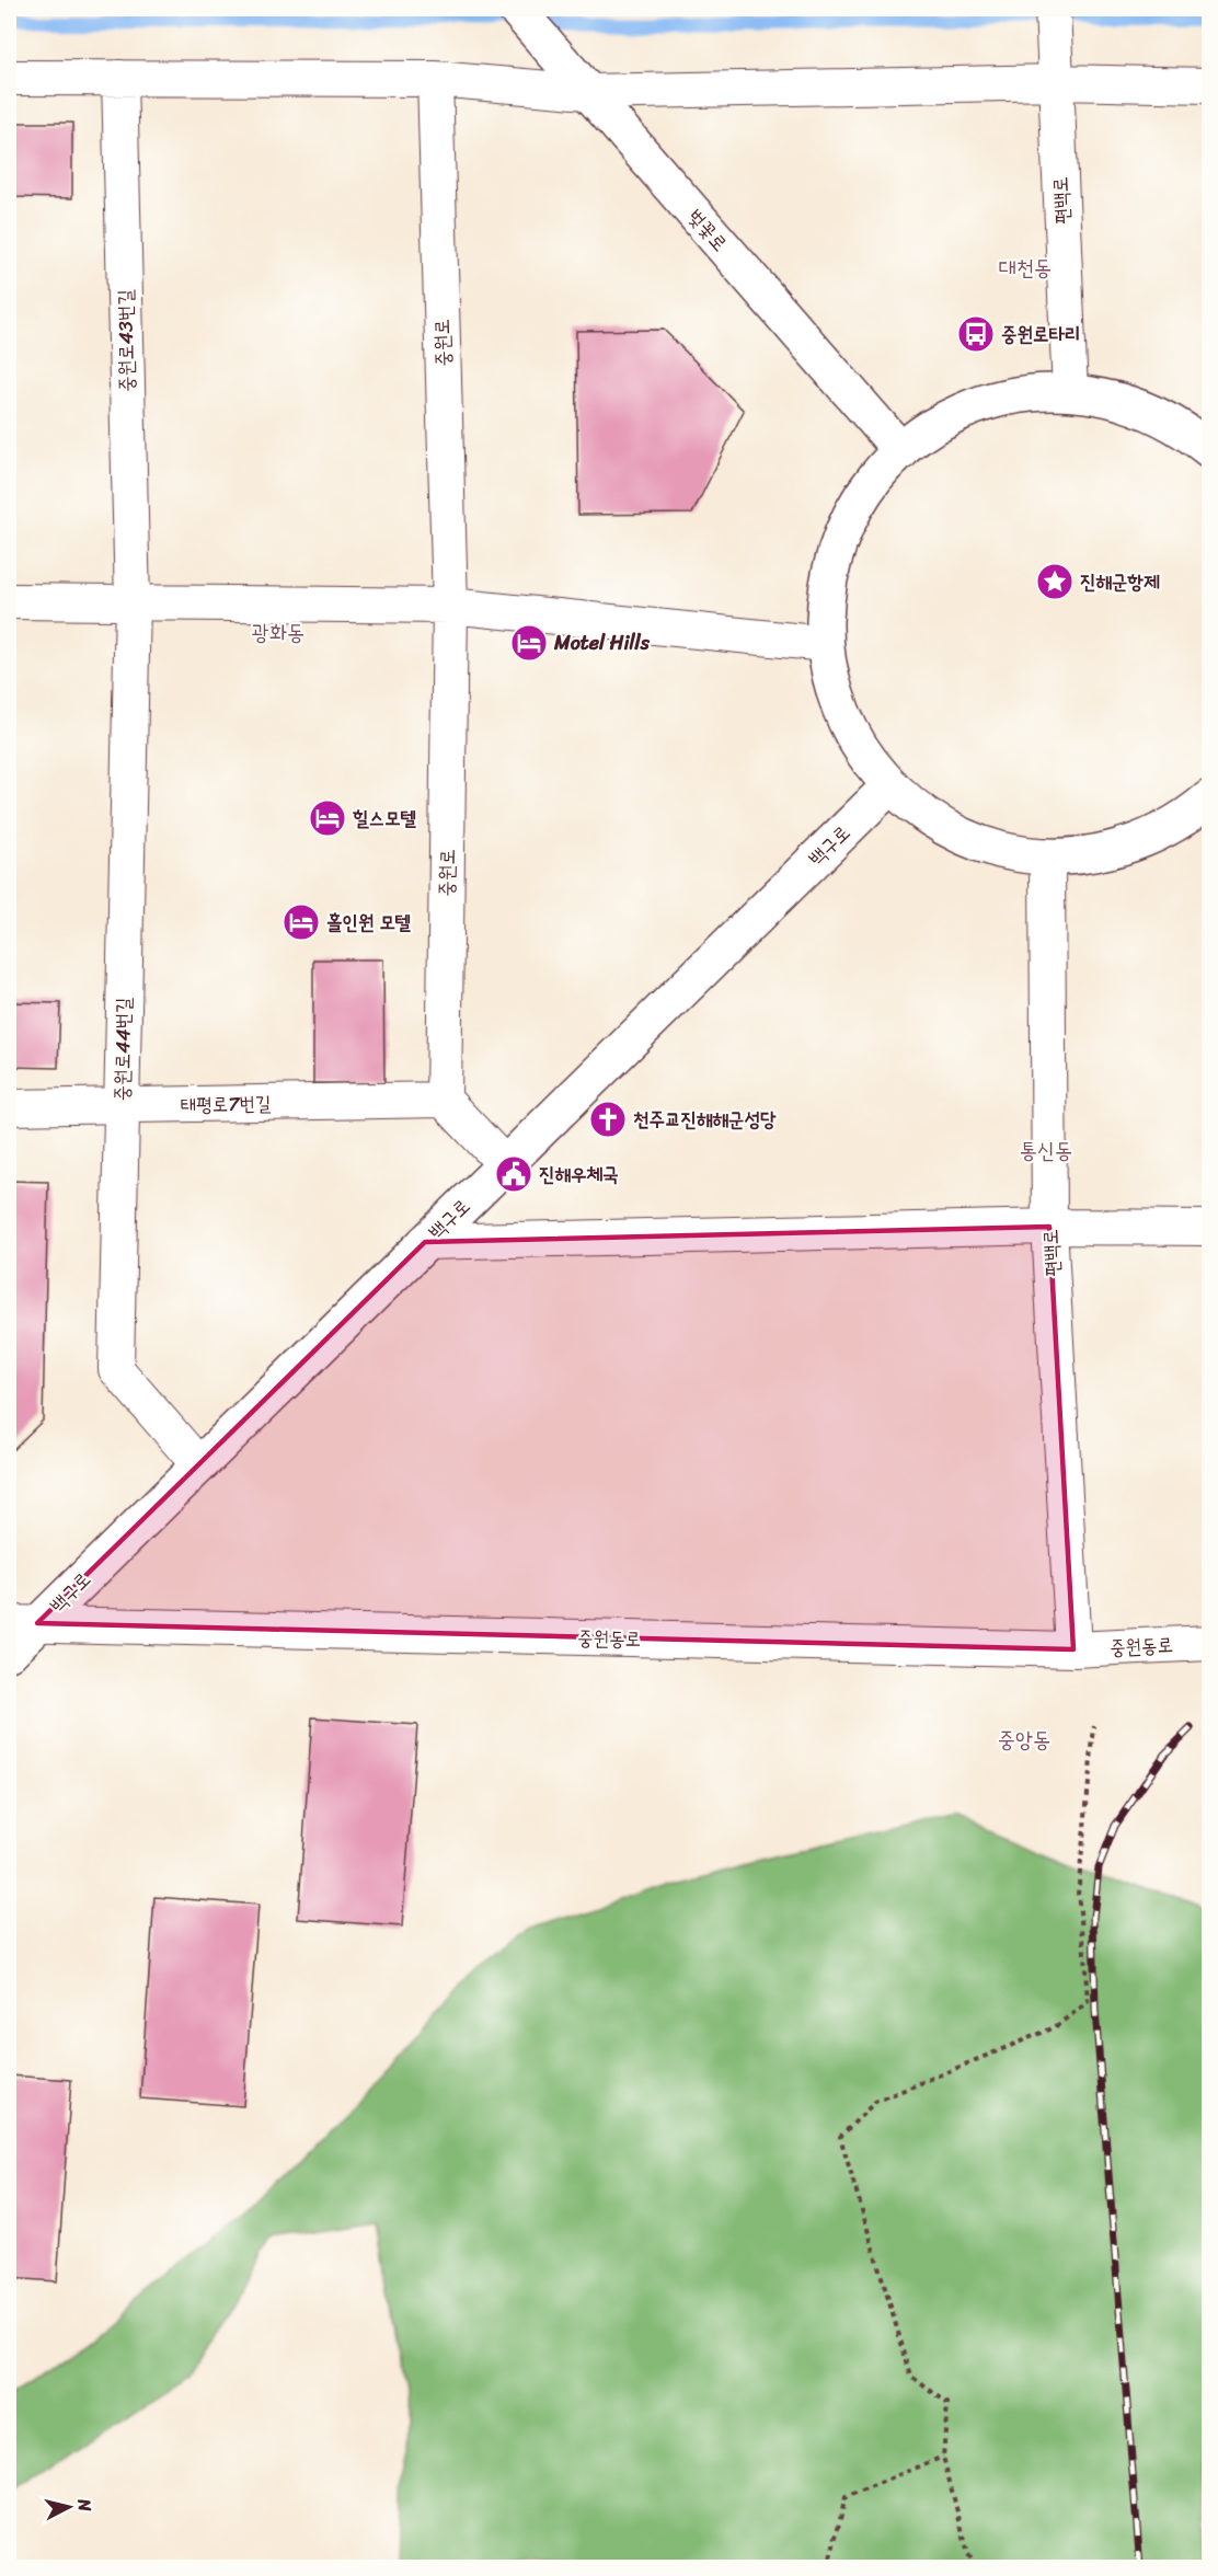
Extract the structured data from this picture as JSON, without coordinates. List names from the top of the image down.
{
  "streets": {
    "street": [
      "편백로",
      "벚꽃로",
      "중원로43번길",
      "중원로",
      "백구로",
      "중원로44번길",
      "태평로7번길",
      "중원동로"
    ]
  },
  "crossings": [
    ["편백로", "중원동로"],
    ["중원로43번길", "중원로44번길"],
    ["중원로", "태평로7번길"],
    ["백구로", "중원로44번길"],
    ["백구로", "중원동로"],
    ["중원로44번길", "태평로7번길"]
  ],
  "districts": [
    "대천동",
    "광화동",
    "통신동",
    "중앙동"
  ],
  "places": {
    "bus stop": ["중원로타리"],
    "place": ["진해군항제"],
    "hotel": ["Motel Hills", "힐스모텔", "홀인원 모텔"],
    "church": ["천주교진해해군성당"],
    "public building": ["진해우체국"]
  },
  "north": "right"
}
